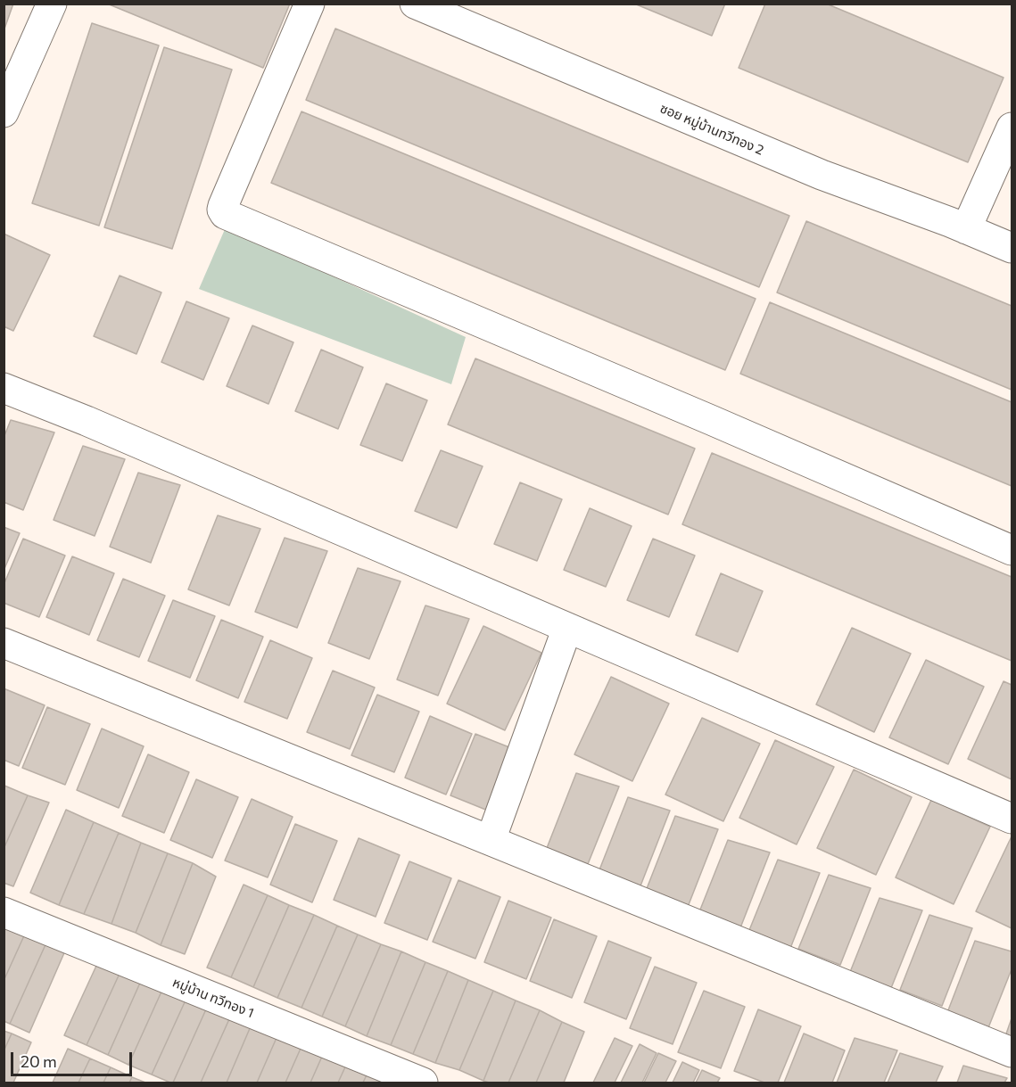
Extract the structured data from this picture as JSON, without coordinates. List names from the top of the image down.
{
  "streets": {
    "street": ["ซอย หมู่บ้านทวีทอง 2", "หมู่บ้าน ทวีทอง 1"]
  },
  "scale_bar": "20 m"
}
